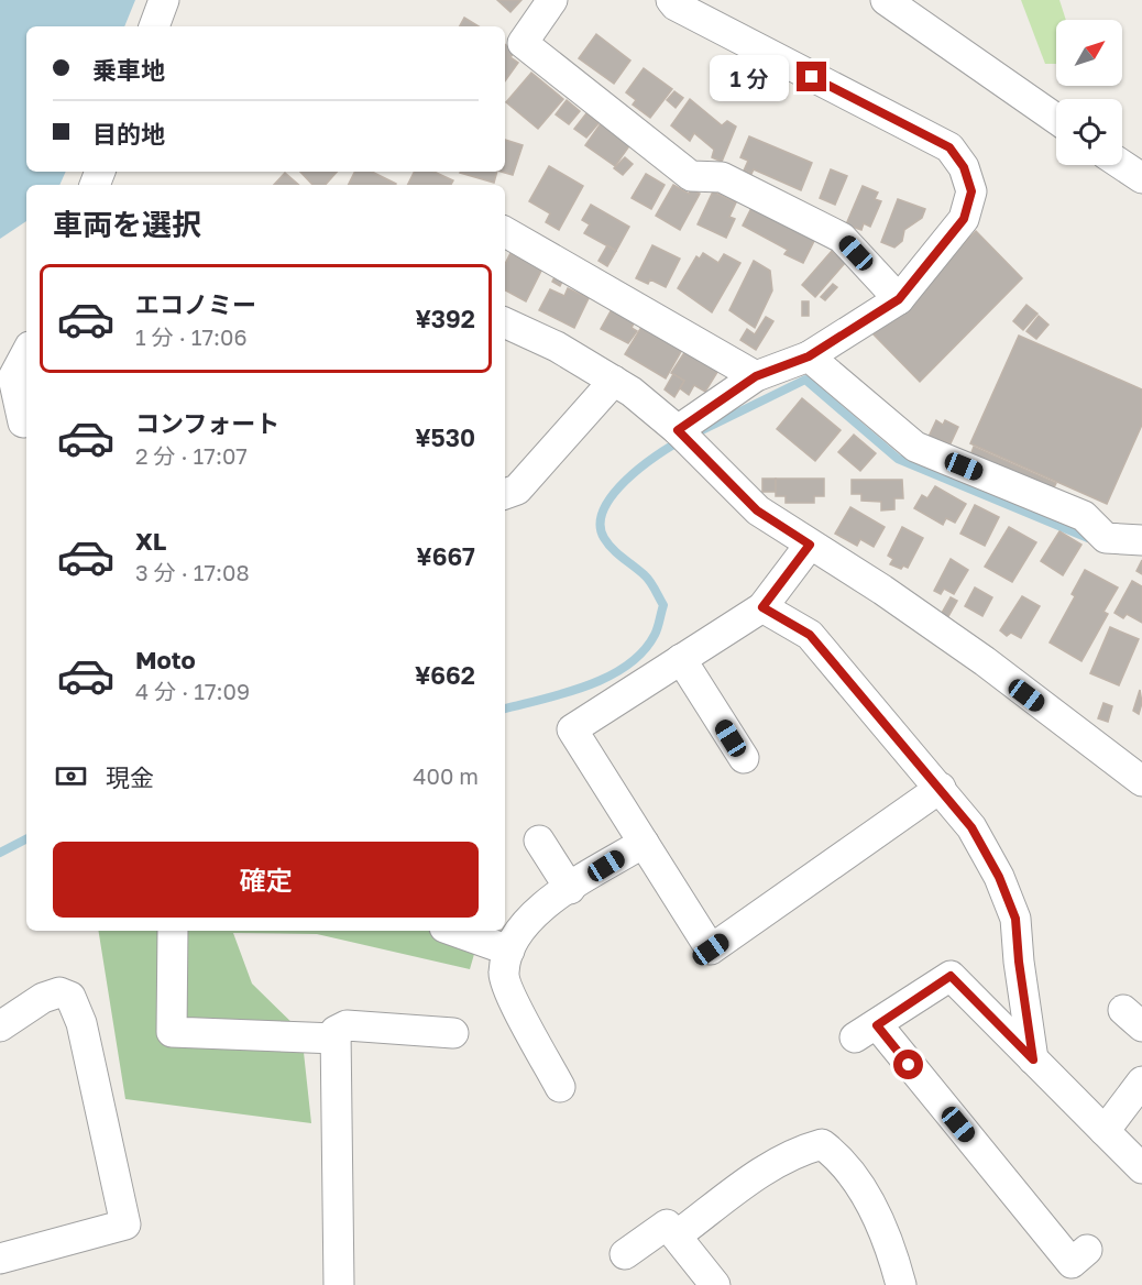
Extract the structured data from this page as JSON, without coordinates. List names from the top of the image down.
{
  "north": "top right",
  "page": {
    "banner": ["乗車地", "目的地"],
    "bubble": "1 分",
    "heading": "車両を選択",
    "list": [
      {
        "name": "エコノミー",
        "note": "1 分 · 17:06",
        "value": "¥392"
      },
      {
        "name": "コンフォート",
        "note": "2 分 · 17:07",
        "value": "¥530"
      },
      {
        "name": "XL",
        "note": "3 分 · 17:08",
        "value": "¥667"
      },
      {
        "name": "Moto",
        "note": "4 分 · 17:09",
        "value": "¥662"
      }
    ],
    "pay": ["現金", "400 m"],
    "buttons": "確定"
  }
}
